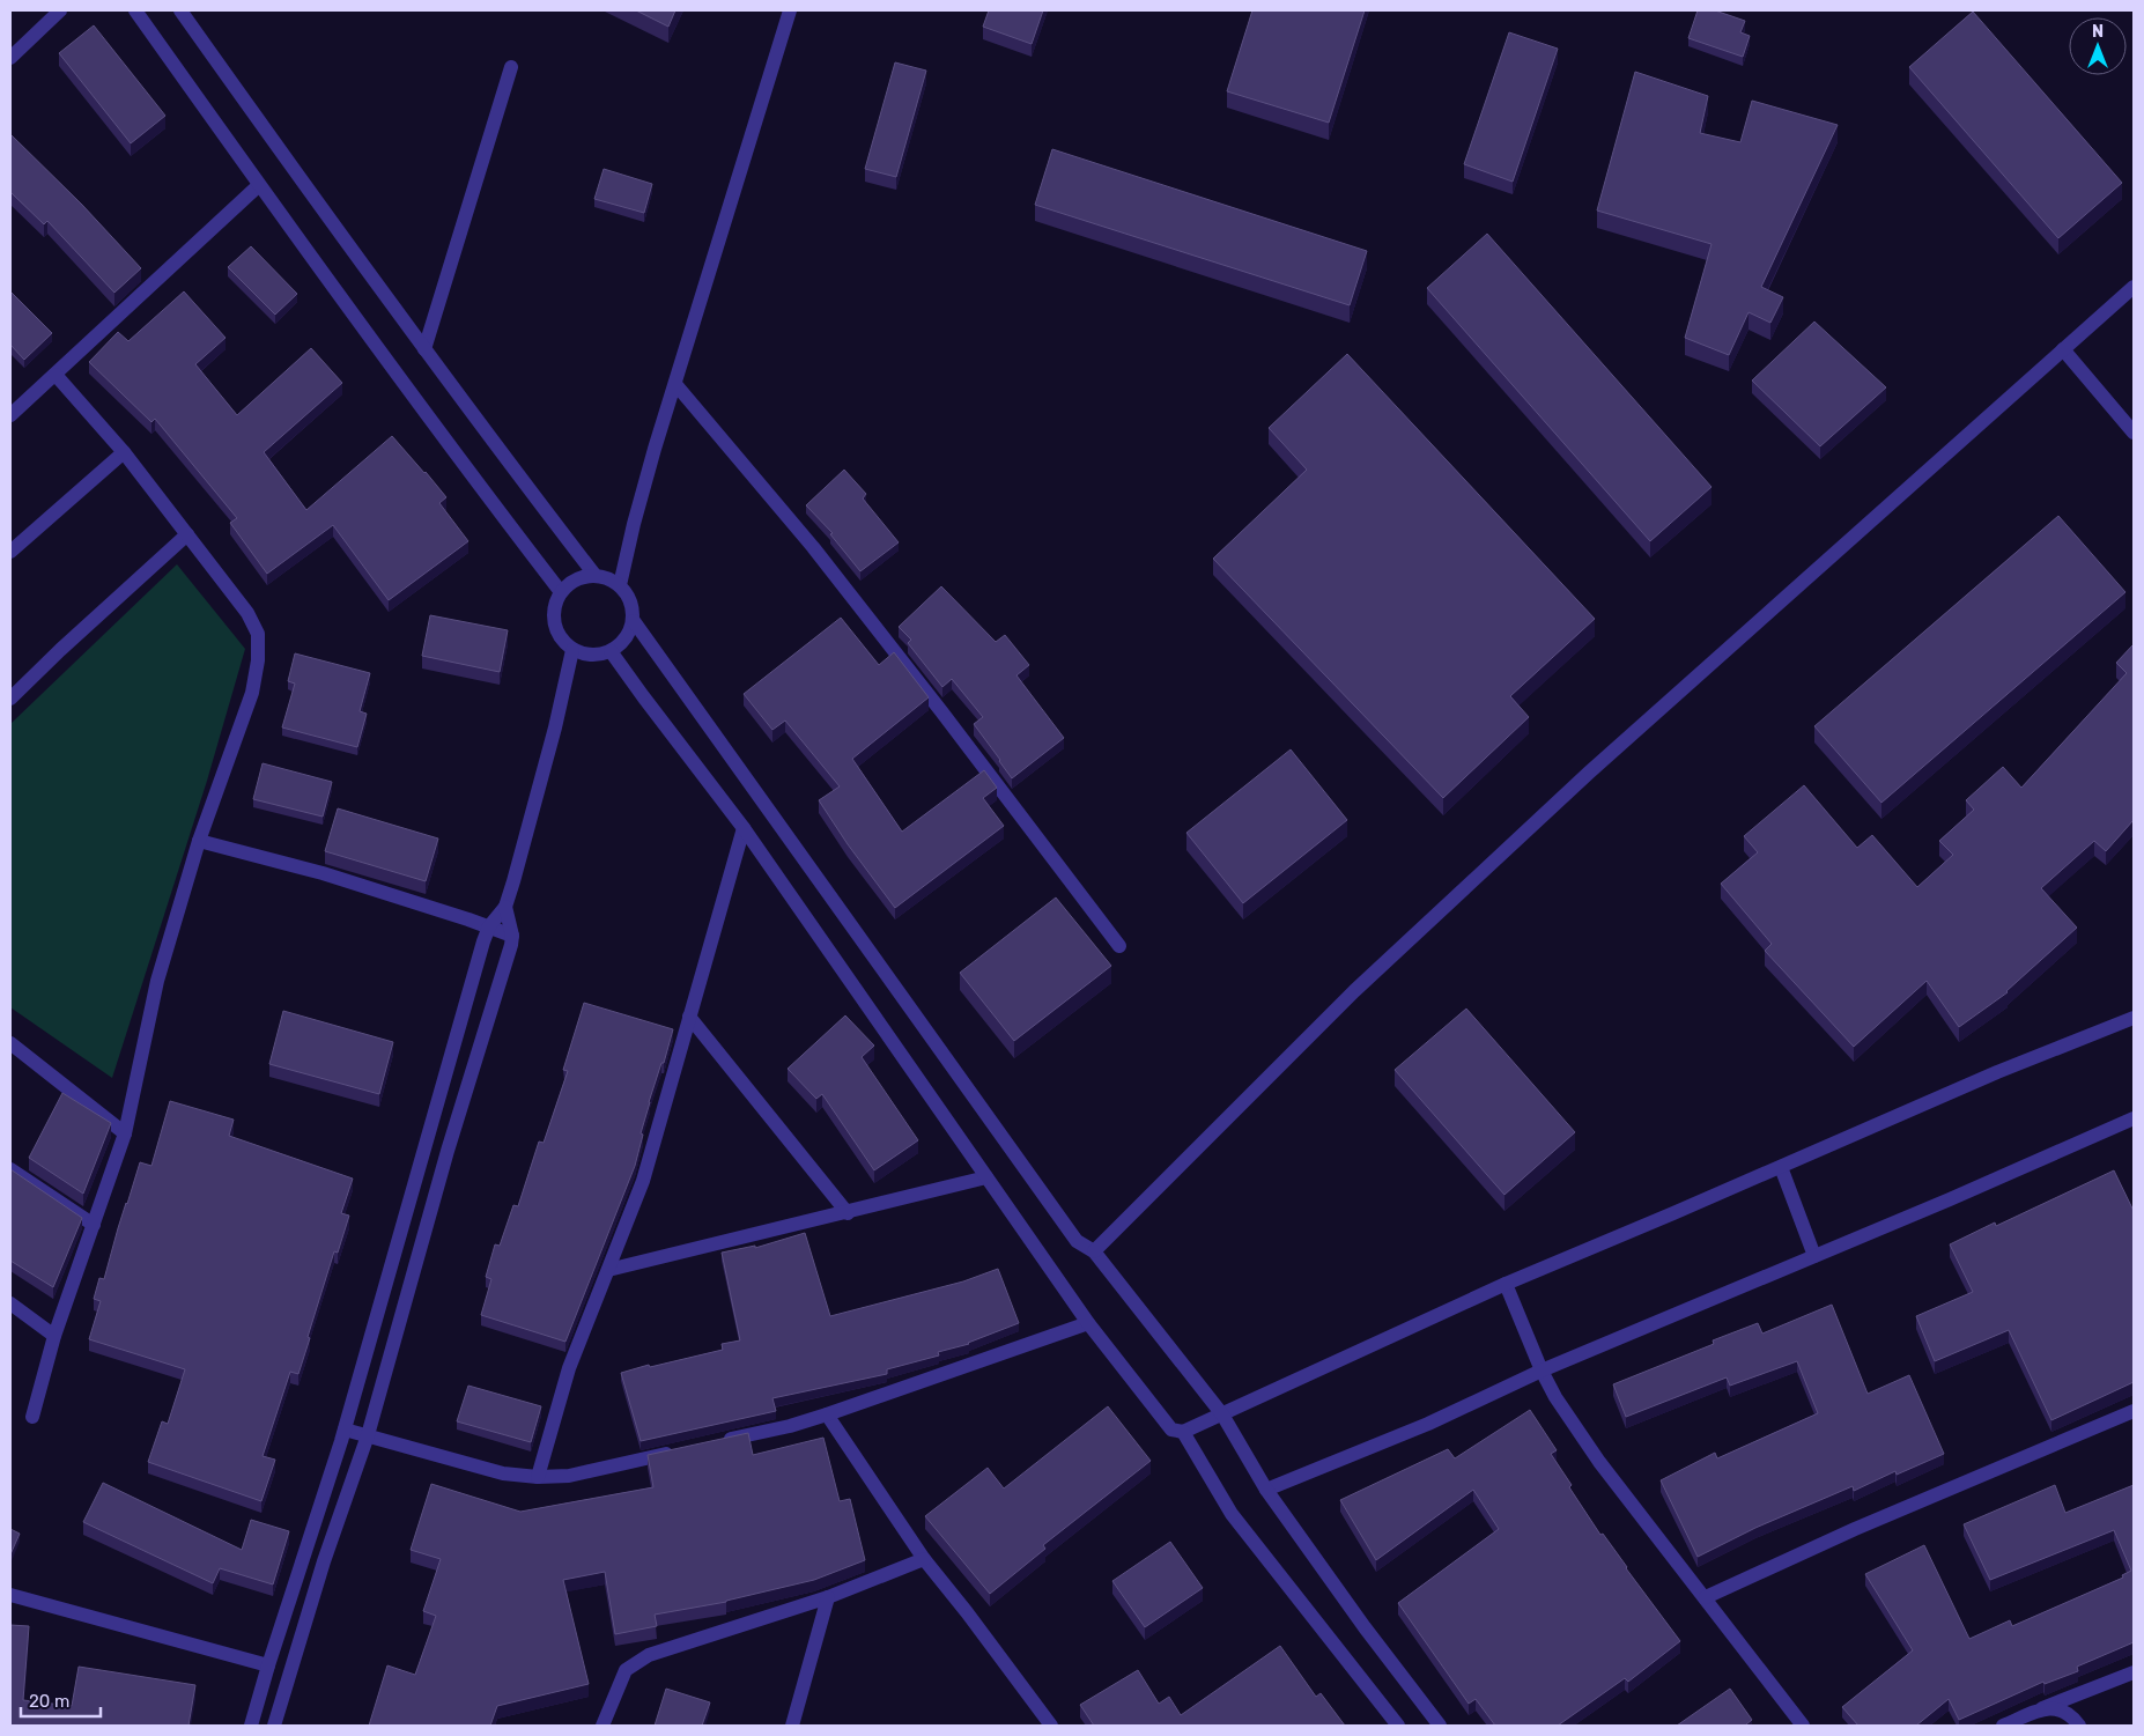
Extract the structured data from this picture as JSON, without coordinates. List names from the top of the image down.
{
  "scale_bar": "20 m",
  "north": "top"
}
